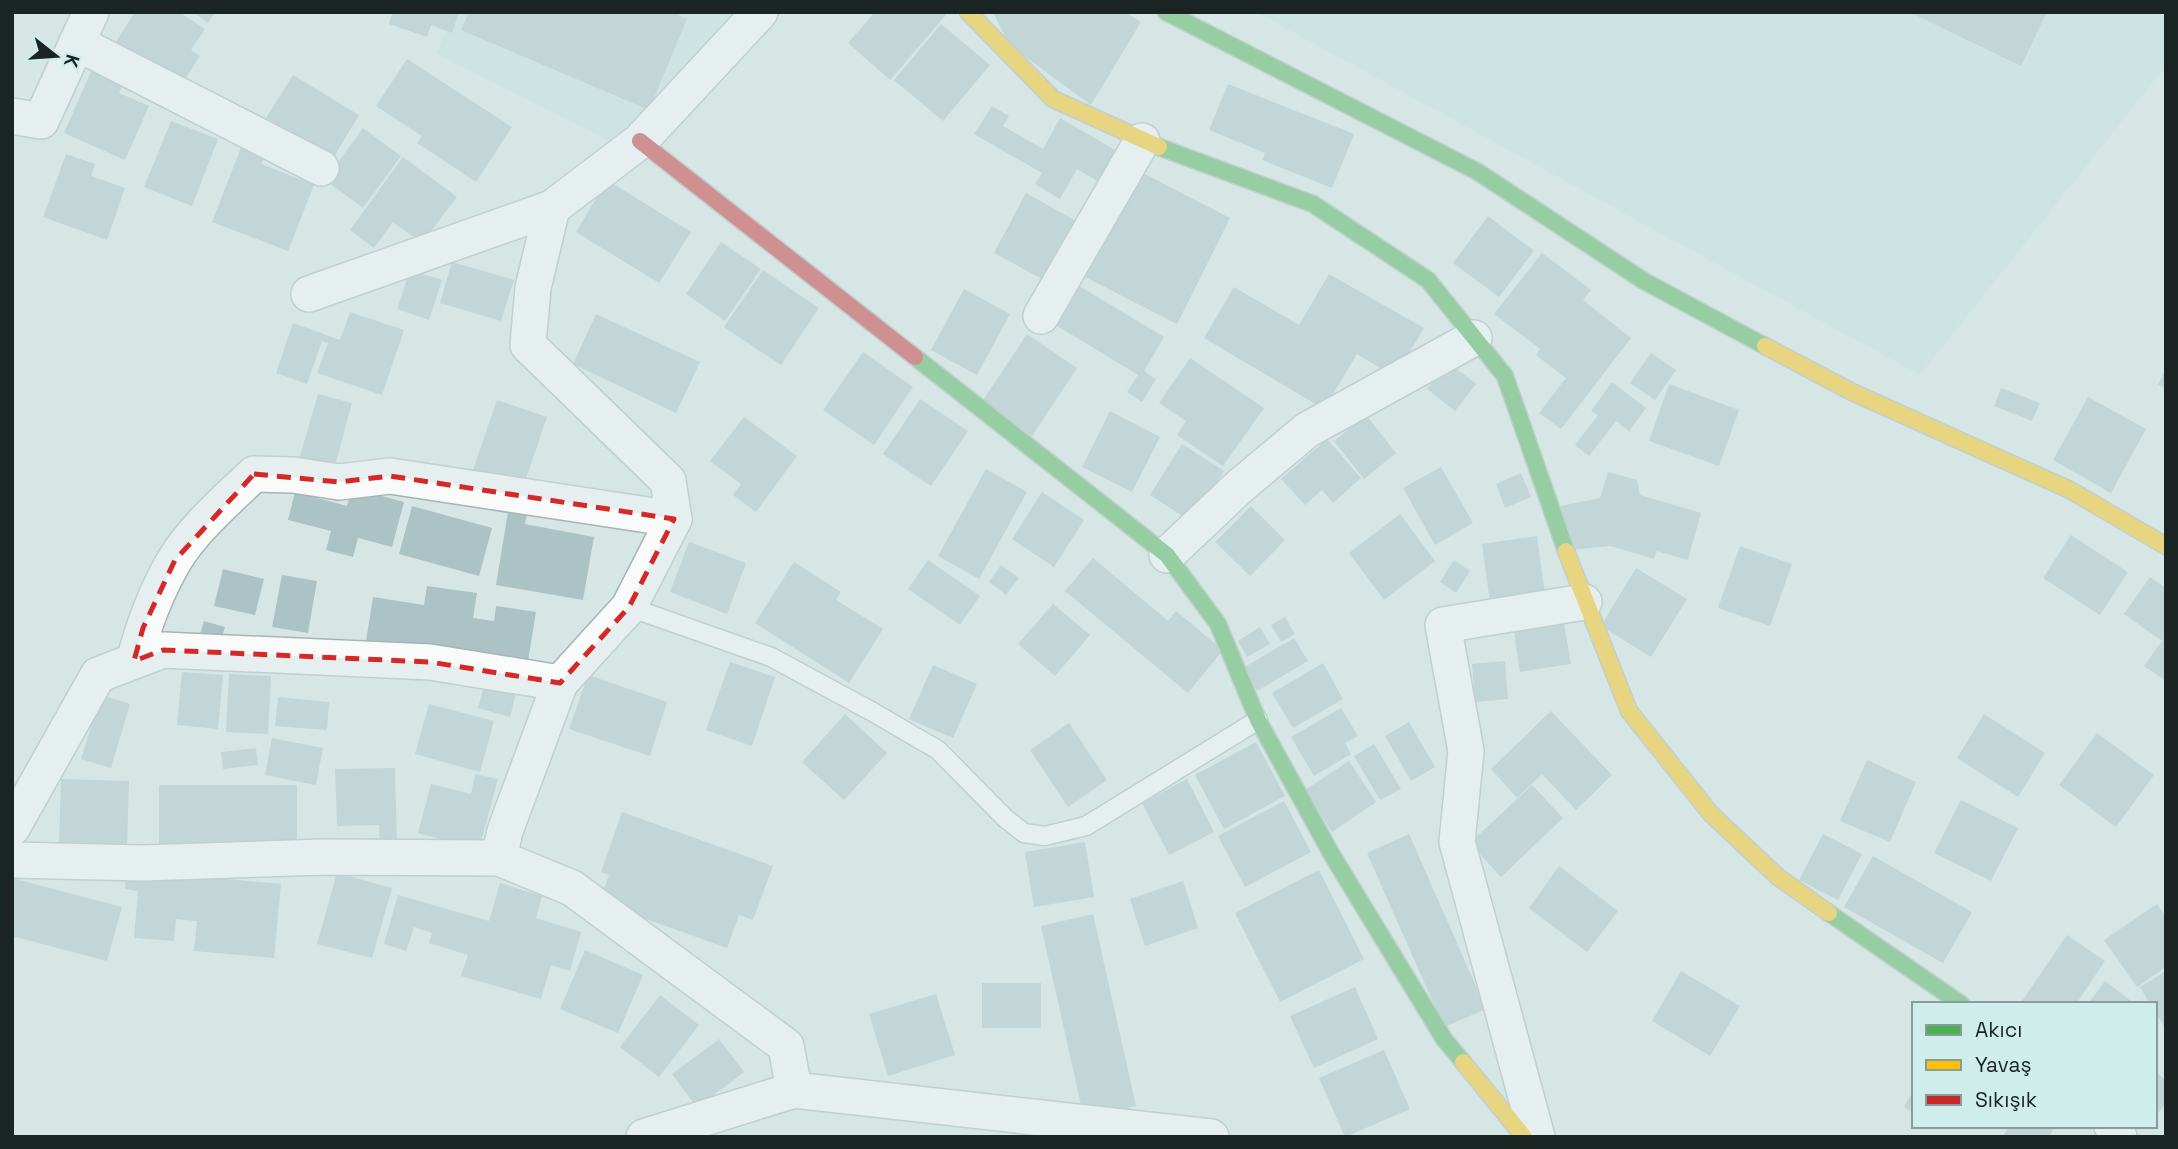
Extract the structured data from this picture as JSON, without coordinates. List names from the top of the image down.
{
  "legend": ["Akıcı", "Yavaş", "Sıkışık"],
  "north": "right"
}
